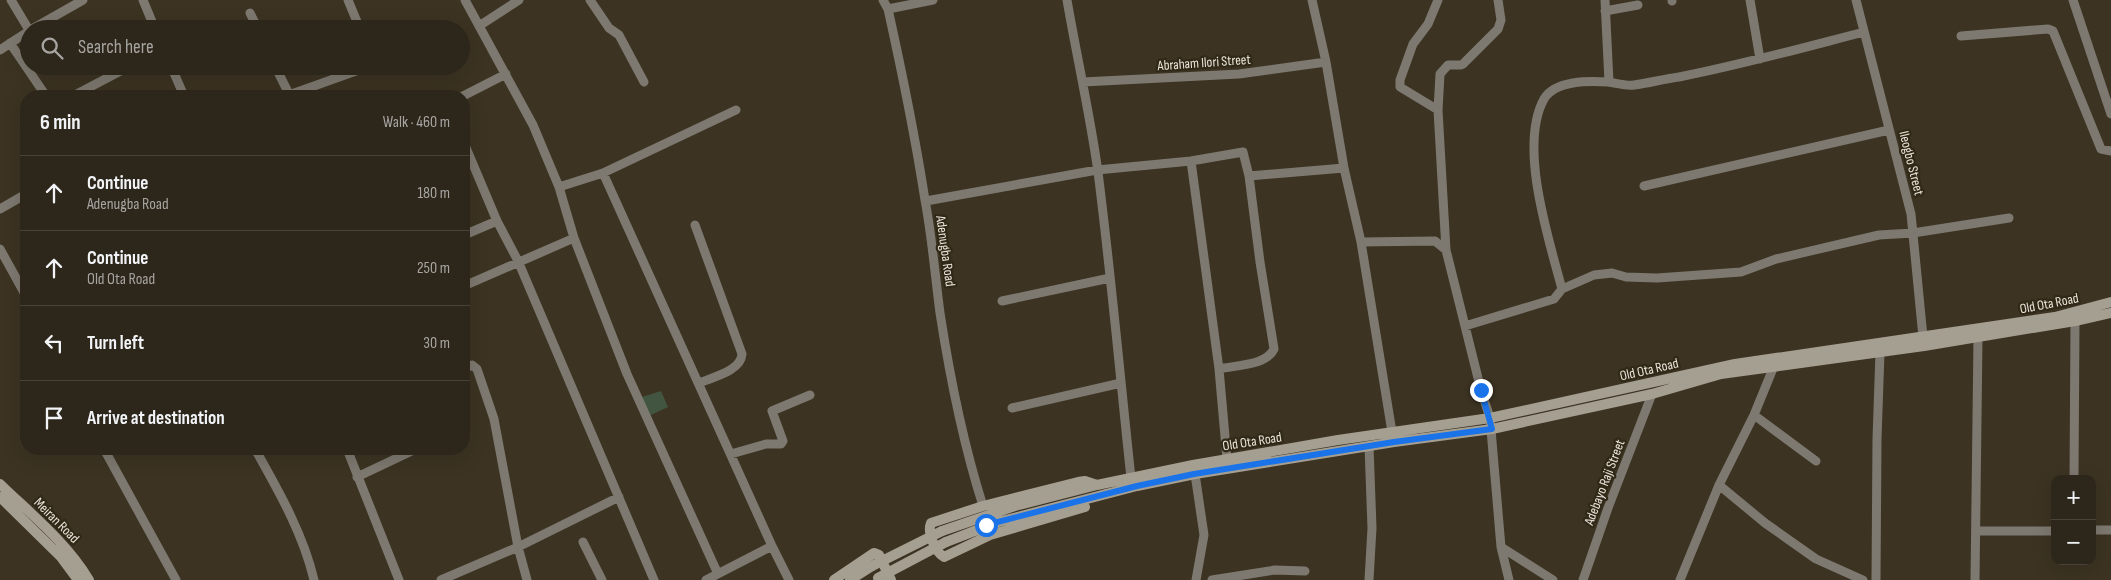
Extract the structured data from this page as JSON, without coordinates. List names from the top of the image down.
{
  "streets": {
    "street": [
      "Abraham Ilori Street",
      "Ileogbo Street",
      "Adenugba Road",
      "Old Ota Road",
      "Adebayo Raji Street",
      "Meiran Road"
    ]
  },
  "crossings": [
    ["Ileogbo Street", "Old Ota Road"],
    ["Old Ota Road", "Adebayo Raji Street"]
  ],
  "page": {
    "search": "Search here",
    "heading": ["6 min", "Walk · 460 m"],
    "list": [
      ["Continue", "Adenugba Road", "180 m"],
      ["Continue", "Old Ota Road", "250 m"],
      ["Turn left", "30 m"],
      "Arrive at destination"
    ],
    "map_buttons": ["+", "−"]
  }
}
